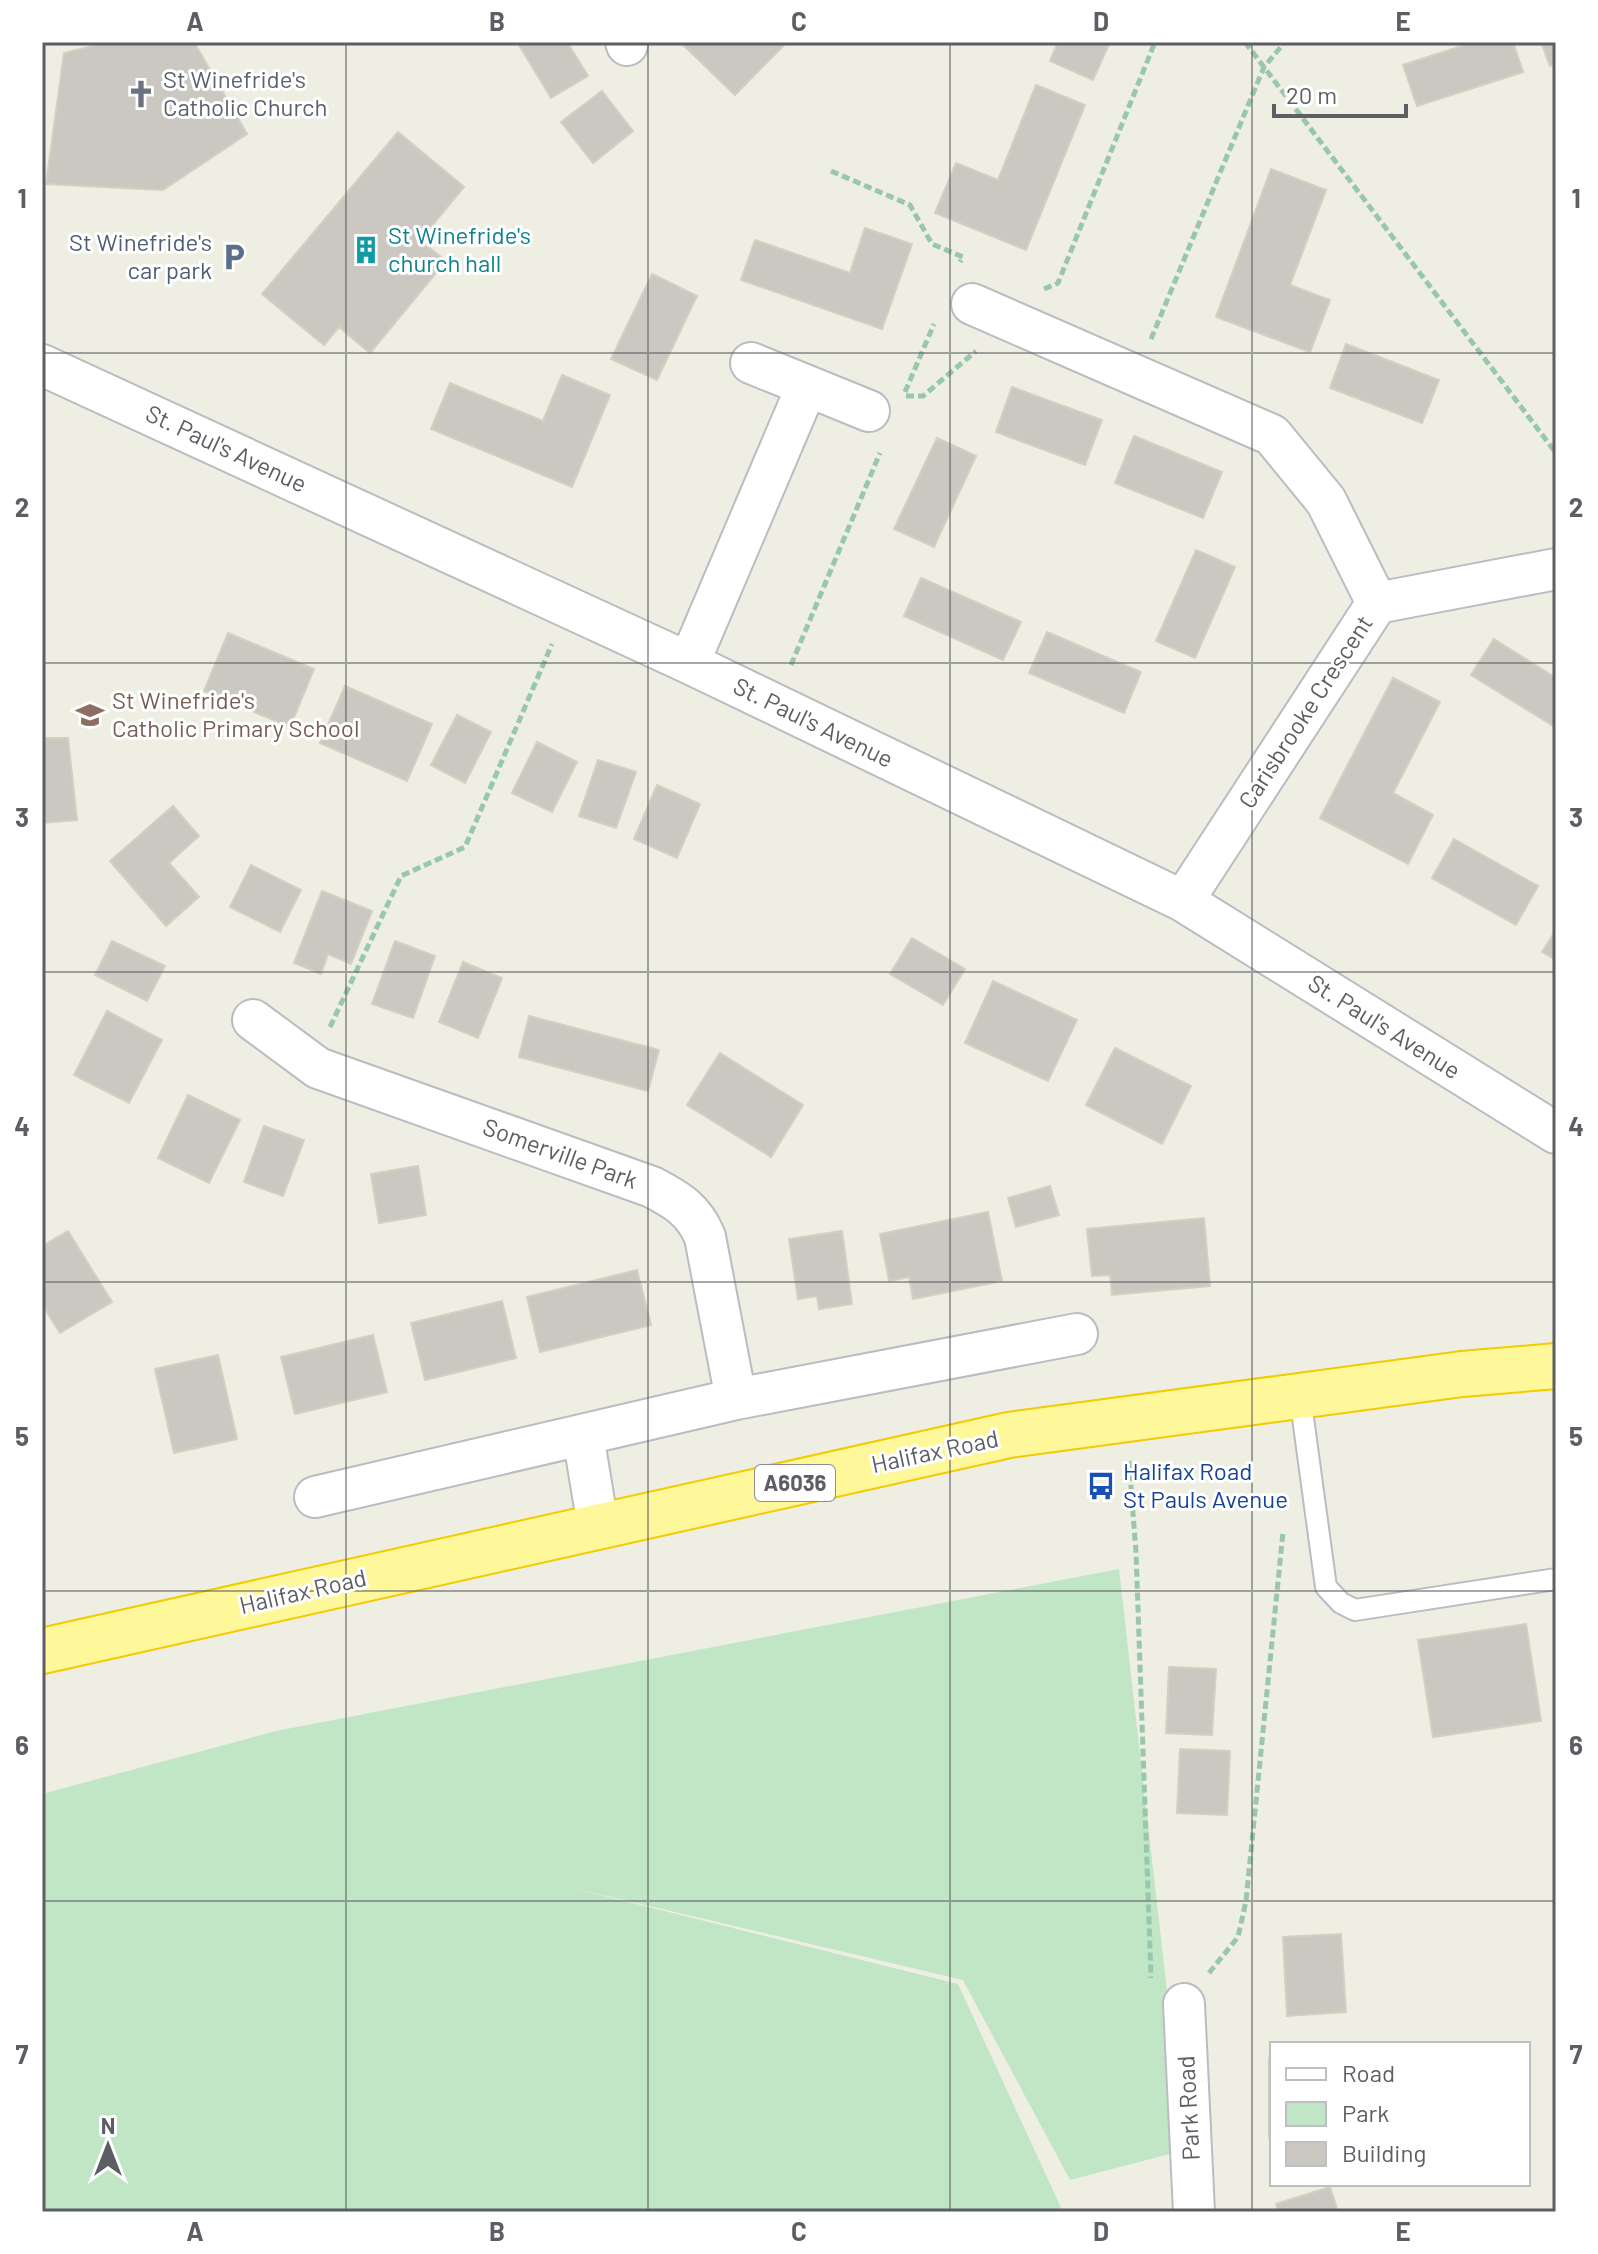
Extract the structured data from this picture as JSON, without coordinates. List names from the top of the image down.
{
  "streets": {
    "highway": ["Halifax Road", "A6036"],
    "street": [
      "St. Paul's Avenue",
      "Carisbrooke Crescent",
      "Somerville Park",
      "Park Road"
    ]
  },
  "crossings": [
    ["St. Paul's Avenue", "Carisbrooke Crescent"]
  ],
  "places": {
    "church": ["St Winefride's Catholic Church"],
    "building": ["St Winefride's church hall"],
    "parking": ["St Winefride's car park"],
    "school or university": ["St Winefride's Catholic Primary School"],
    "bus stop": ["Halifax Road St Pauls Avenue"]
  },
  "legend": ["Road", "Park", "Building"],
  "scale_bar": "20 m",
  "north": "top",
  "grid": {
    "columns": [
      "A",
      "B",
      "C",
      "D",
      "E"
    ],
    "rows": [
      "1",
      "2",
      "3",
      "4",
      "5",
      "6",
      "7"
    ]
  }
}
